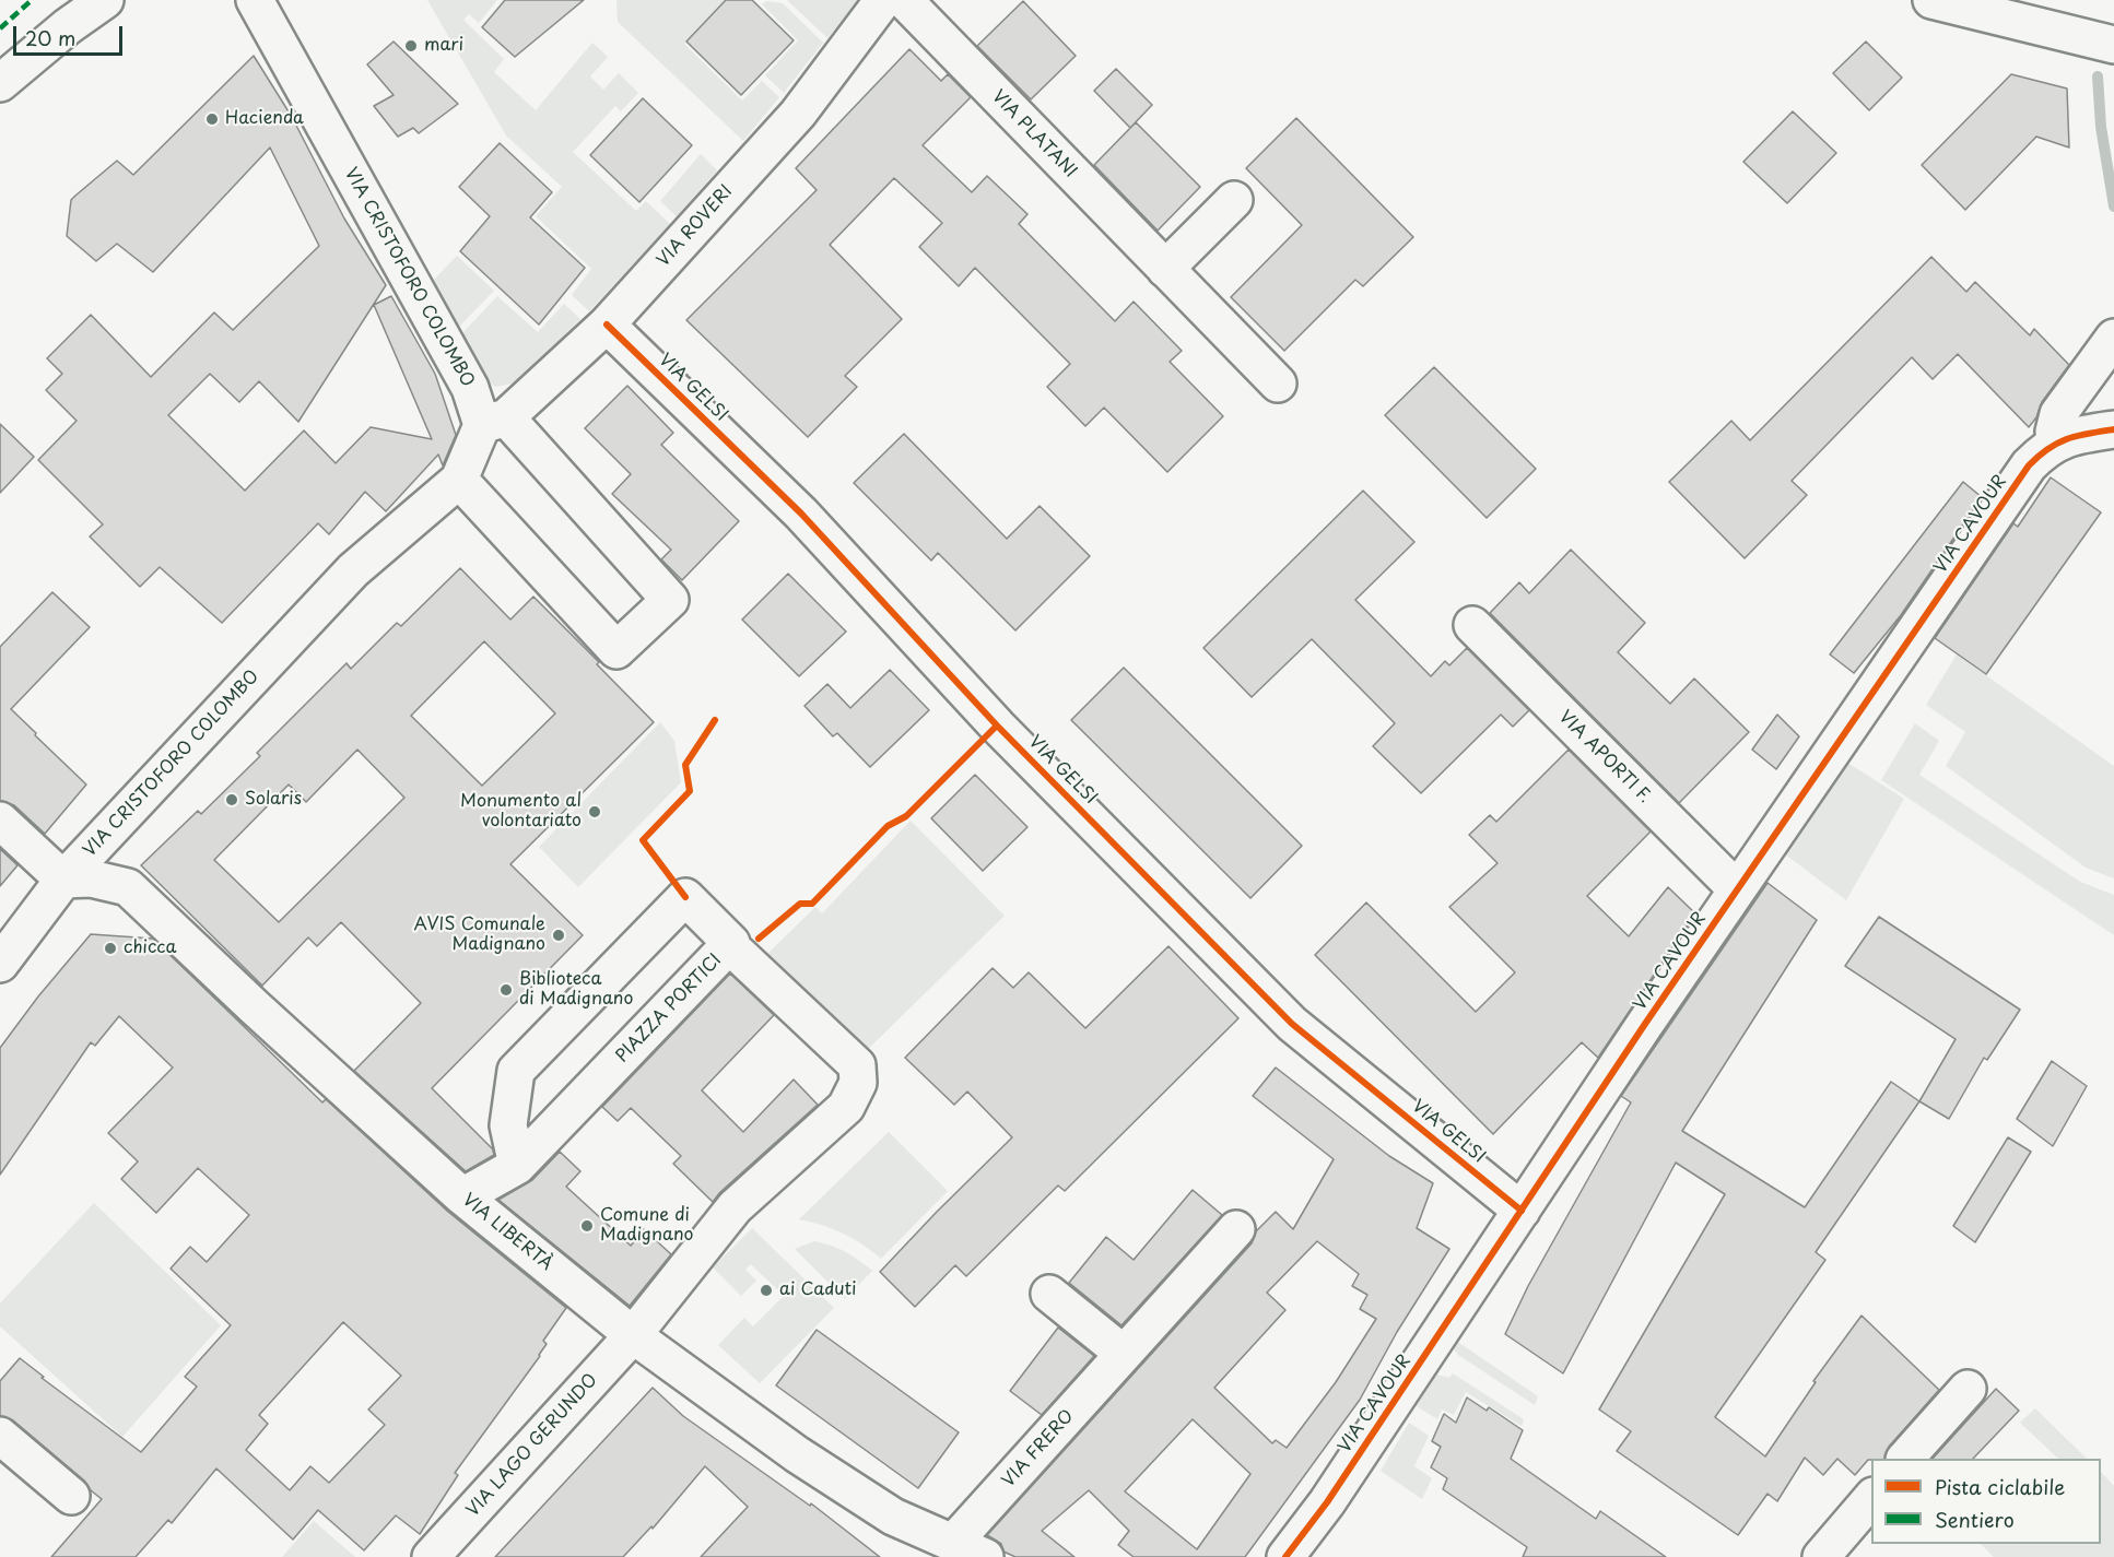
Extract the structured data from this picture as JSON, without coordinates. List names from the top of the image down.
{
  "streets": {
    "street": [
      "VIA PLATANI",
      "VIA ROVERI",
      "VIA CRISTOFORO COLOMBO",
      "VIA GELSI",
      "VIA CAVOUR",
      "VIA APORTI F.",
      "PIAZZA PORTICI",
      "VIA LIBERTÀ",
      "VIA LAGO GERUNDO",
      "VIA FRERO"
    ]
  },
  "crossings": [
    ["VIA ROVERI", "VIA CRISTOFORO COLOMBO"],
    ["VIA ROVERI", "VIA GELSI"],
    ["VIA CRISTOFORO COLOMBO", "VIA LIBERTÀ"],
    ["VIA GELSI", "VIA CAVOUR"],
    ["VIA CAVOUR", "VIA APORTI F."],
    ["PIAZZA PORTICI", "VIA LIBERTÀ"],
    ["PIAZZA PORTICI", "VIA LAGO GERUNDO"],
    ["VIA LIBERTÀ", "VIA LAGO GERUNDO"],
    ["VIA LIBERTÀ", "VIA FRERO"]
  ],
  "places": [
    "mari",
    "Hacienda",
    "Solaris",
    "Monumento al volontariato",
    "AVIS Comunale Madignano",
    "chicca",
    "Biblioteca di Madignano",
    "Comune di Madignano",
    "ai Caduti"
  ],
  "legend": ["Pista ciclabile", "Sentiero"],
  "scale_bar": "20 m"
}
